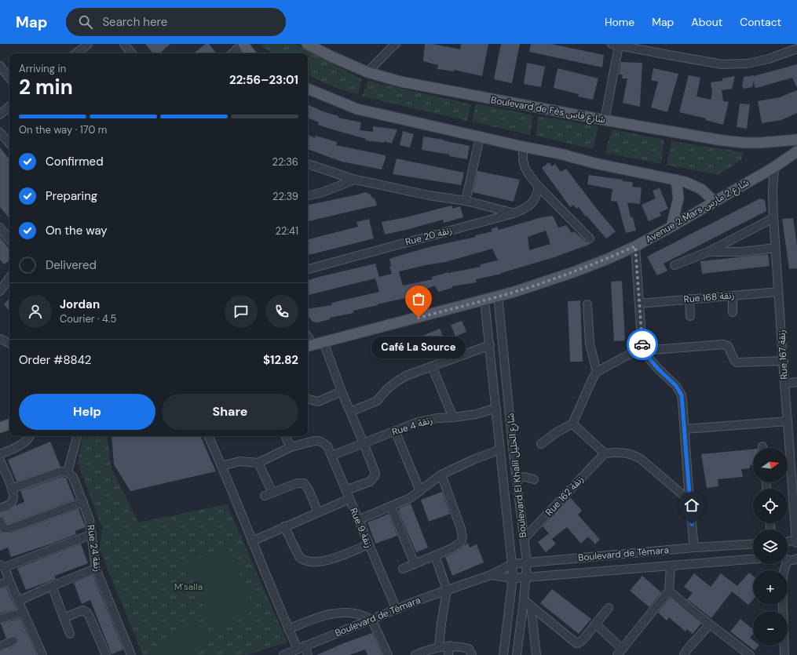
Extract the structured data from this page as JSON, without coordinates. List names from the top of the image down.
{
  "streets": {
    "main road": ["Boulevard de Fès شارع فاس", "Avenue 2 Mars شارع 2 مارس"],
    "street": [
      "Rue 20 زنقة",
      "Rue 168 زنقة",
      "Rue 167 زنقة",
      "Rue 4 زنقة",
      "Boulevard El Khalil شارع الخليل",
      "Rue 162 زنقة",
      "Rue 9 زنقة",
      "Rue 24 زنقة",
      "Boulevard de Témara"
    ]
  },
  "crossings": [
    ["Avenue 2 Mars شارع 2 مارس", "Rue 167 زنقة"],
    ["Avenue 2 Mars شارع 2 مارس", "Boulevard El Khalil شارع الخليل"],
    ["Rue 168 زنقة", "Rue 167 زنقة"],
    ["Rue 4 زنقة", "Boulevard El Khalil شارع الخليل"],
    ["Rue 4 زنقة", "Rue 9 زنقة"],
    ["Boulevard El Khalil شارع الخليل", "Rue 162 زنقة"],
    ["Boulevard El Khalil شارع الخليل", "Boulevard de Témara"],
    ["Rue 9 زنقة", "Boulevard de Témara"]
  ],
  "parks": ["M'salla"],
  "places": ["Café La Source"],
  "north": "right",
  "page": {
    "header": "Map",
    "search": "Search here",
    "nav": [
      "Home",
      "Map",
      "About",
      "Contact"
    ],
    "heading": ["2 min", "Arriving in", "22:56–23:01"],
    "panel": [
      "Jordan",
      "Courier · 4.5",
      "Order #8842",
      "$12.82"
    ],
    "bar": "On the way · 170 m",
    "list": [
      ["Confirmed", "22:36"],
      ["Preparing", "22:39"],
      ["On the way", "22:41"],
      "Delivered"
    ],
    "bubble": "Café La Source",
    "buttons": ["Help", "Share"],
    "map_buttons": ["+", "−"]
  }
}
